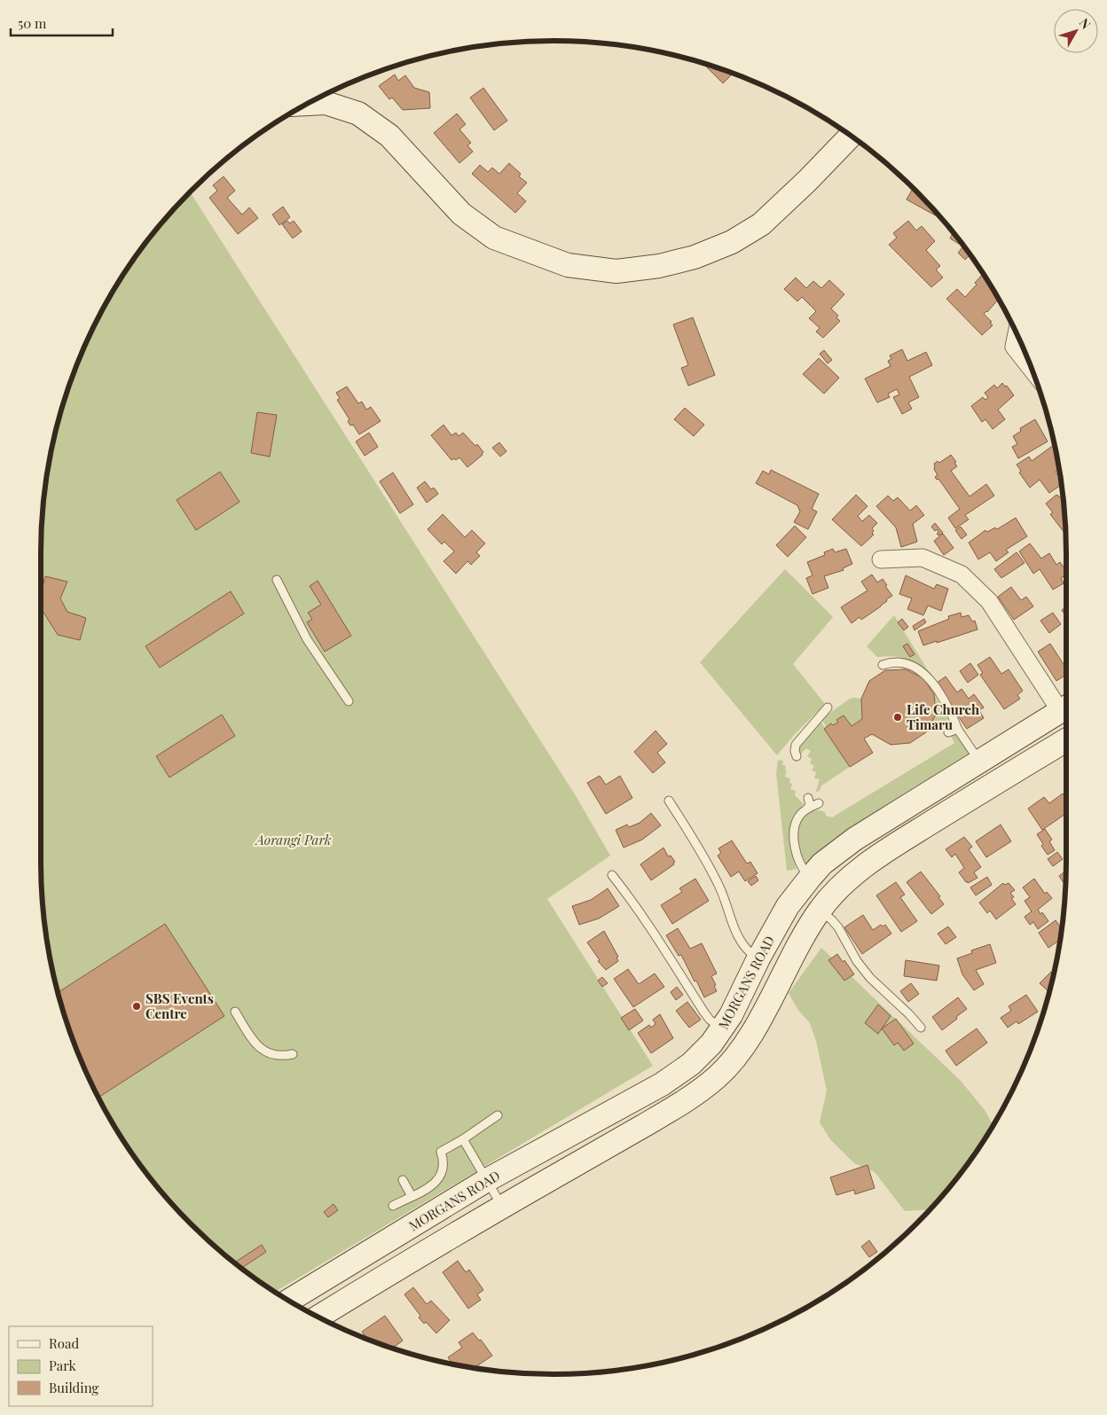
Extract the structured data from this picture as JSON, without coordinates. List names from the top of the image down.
{
  "streets": {
    "street": ["MORGANS ROAD"]
  },
  "parks": ["Aorangi Park"],
  "places": ["Life Church Timaru", "SBS Events Centre"],
  "legend": ["Road", "Park", "Building"],
  "scale_bar": "50 m",
  "north": "top right"
}
